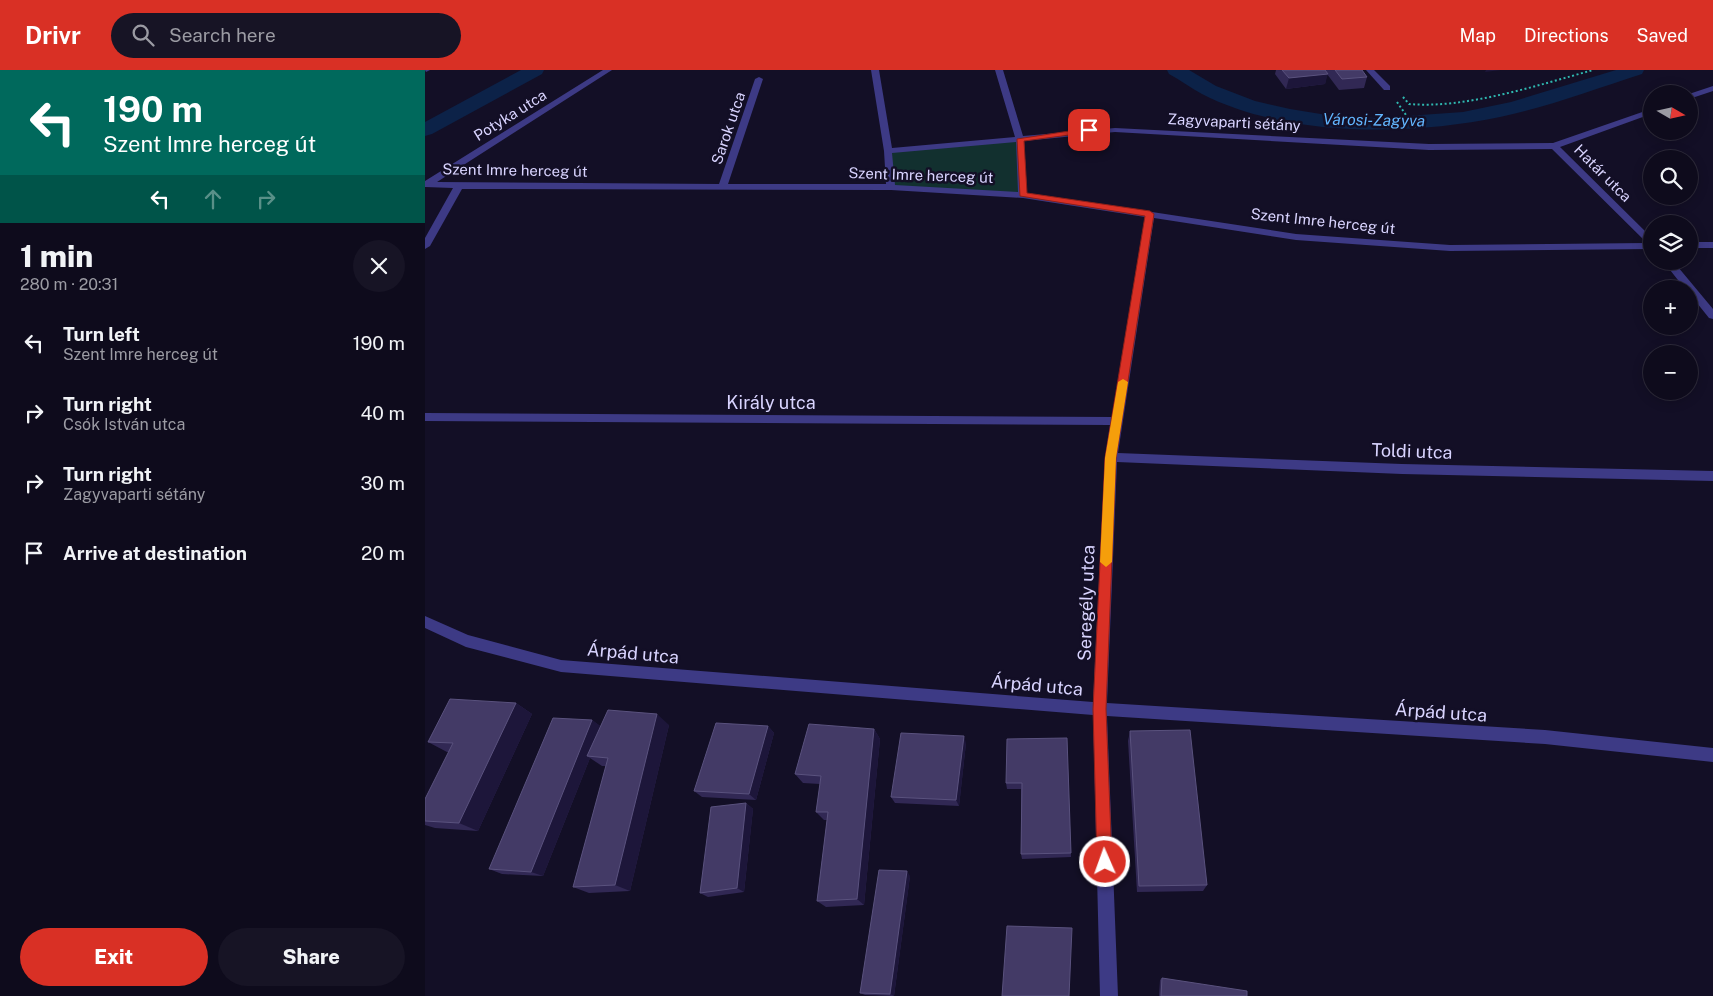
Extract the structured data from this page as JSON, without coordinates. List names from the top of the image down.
{
  "streets": {
    "street": [
      "Potyka utca",
      "Zagyvaparti sétány",
      "Sarok utca",
      "Szent Imre herceg út",
      "Határ utca",
      "Király utca",
      "Toldi utca",
      "Seregély utca",
      "Árpád utca"
    ]
  },
  "crossings": [
    ["Potyka utca", "Szent Imre herceg út"],
    ["Zagyvaparti sétány", "Szent Imre herceg út"],
    ["Zagyvaparti sétány", "Határ utca"],
    ["Sarok utca", "Szent Imre herceg út"],
    ["Szent Imre herceg út", "Seregély utca"],
    ["Király utca", "Seregély utca"],
    ["Toldi utca", "Seregély utca"],
    ["Seregély utca", "Árpád utca"]
  ],
  "water": ["Városi-Zagyva"],
  "north": "right",
  "page": {
    "header": "Drivr",
    "search": "Search here",
    "nav": ["Map", "Directions", "Saved"],
    "turn": ["190 m", "Szent Imre herceg út"],
    "map_buttons": ["+", "−"],
    "heading": ["1 min", "280 m · 20:31"],
    "list": [
      {
        "name": "Turn left",
        "note": "Szent Imre herceg út",
        "value": "190 m"
      },
      {
        "name": "Turn right",
        "note": "Csók István utca",
        "value": "40 m"
      },
      {
        "name": "Turn right",
        "note": "Zagyvaparti sétány",
        "value": "30 m"
      },
      {
        "name": "Arrive at destination",
        "value": "20 m"
      }
    ],
    "buttons": ["Exit", "Share"]
  }
}
